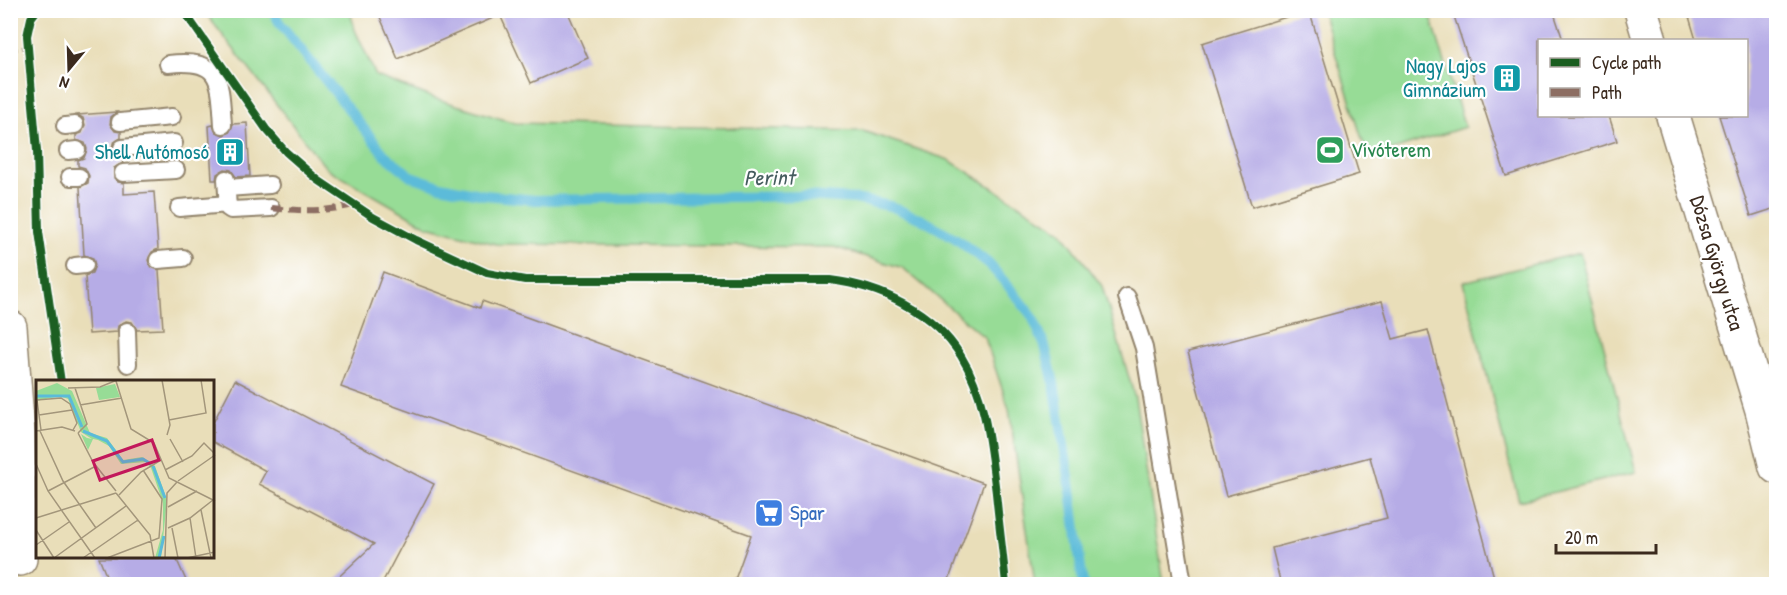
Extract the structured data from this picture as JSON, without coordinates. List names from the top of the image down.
{
  "streets": {
    "street": ["Dózsa György utca"]
  },
  "water": ["Perint"],
  "places": {
    "building": ["Nagy Lajos Gimnázium", "Shell Autómosó"],
    "sports": ["Vívóterem"],
    "supermarket": ["Spar"]
  },
  "legend": ["Cycle path", "Path"],
  "scale_bar": "20 m",
  "north": "bottom"
}
